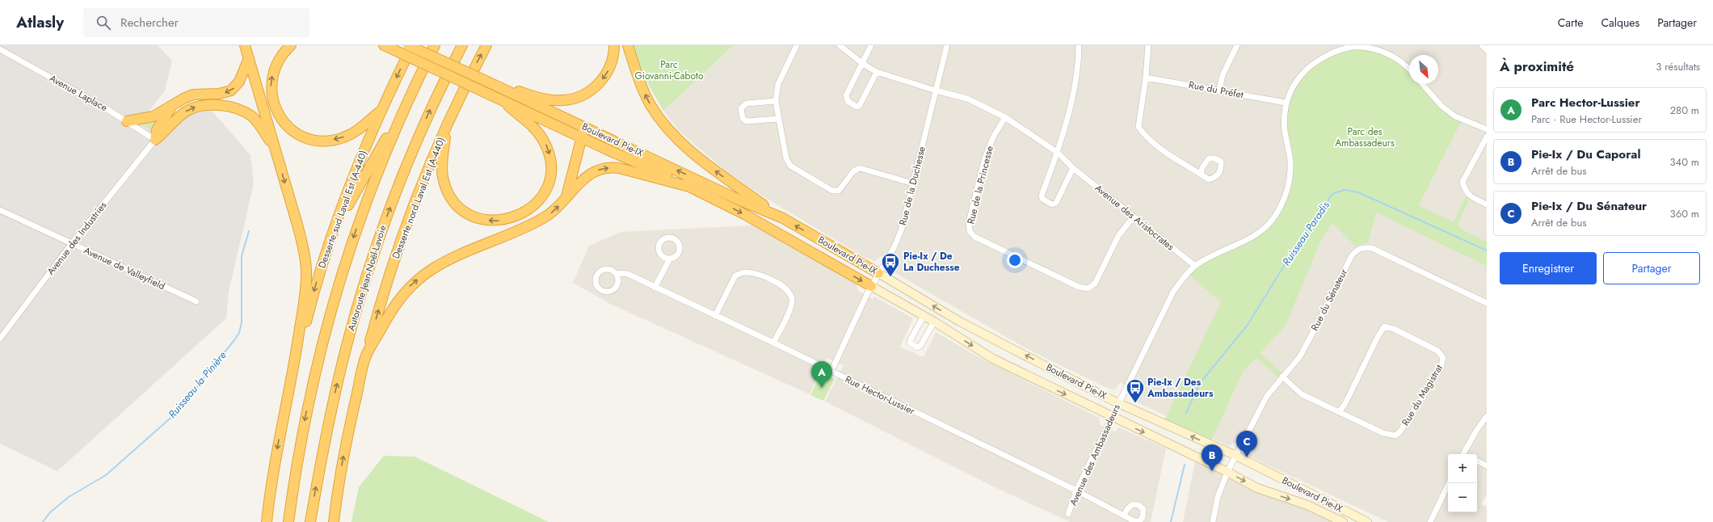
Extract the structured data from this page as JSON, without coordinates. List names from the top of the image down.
{
  "streets": {
    "highway": [
      "Boulevard Pie-IX",
      "Desserte nord Laval Est (A-440)",
      "Desserte sud Laval Est (A-440)",
      "Autoroute Jean-Noël-Lavoie"
    ],
    "street": [
      "Rue du Préfet",
      "Avenue Laplace",
      "Rue de la Princesse",
      "Rue de la Duchesse",
      "Avenue des Aristocrates",
      "Avenue des Industries",
      "Avenue de Valleyfield",
      "Rue du Sénateur",
      "Rue Hector-Lussier",
      "Rue du Magistrat",
      "Avenue des Ambassadeurs"
    ]
  },
  "crossings": [
    ["Rue du Préfet", "Avenue des Ambassadeurs"],
    ["Avenue Laplace", "Avenue des Industries"],
    ["Boulevard Pie-IX", "Rue de la Duchesse"],
    ["Boulevard Pie-IX", "Rue du Sénateur"],
    ["Boulevard Pie-IX", "Avenue des Ambassadeurs"],
    ["Rue de la Princesse", "Avenue des Aristocrates"],
    ["Rue de la Duchesse", "Avenue des Aristocrates"],
    ["Rue de la Duchesse", "Rue Hector-Lussier"],
    ["Avenue des Aristocrates", "Avenue des Ambassadeurs"],
    ["Avenue des Industries", "Avenue de Valleyfield"],
    ["Rue du Sénateur", "Rue du Magistrat"],
    ["Rue Hector-Lussier", "Avenue des Ambassadeurs"]
  ],
  "water": ["Ruisseau Paradis", "Ruisseau la Pinière"],
  "parks": ["Parc Giovanni-Caboto", "Parc des Ambassadeurs"],
  "places": {
    "bus stop": ["Pie-Ix / De La Duchesse", "Pie-Ix / Des Ambassadeurs"]
  },
  "north": "bottom right",
  "page": {
    "header": "Atlasly",
    "search": "Rechercher",
    "nav": ["Carte", "Calques", "Partager"],
    "heading": ["À proximité", "3 résultats"],
    "list": [
      {
        "mark": "A",
        "name": "Parc Hector-Lussier",
        "note": "Parc · Rue Hector-Lussier",
        "value": "280 m"
      },
      {
        "mark": "B",
        "name": "Pie-Ix / Du Caporal",
        "note": "Arrêt de bus",
        "value": "340 m"
      },
      {
        "mark": "C",
        "name": "Pie-Ix / Du Sénateur",
        "note": "Arrêt de bus",
        "value": "360 m"
      }
    ],
    "buttons": ["Enregistrer", "Partager"],
    "pins": ["A", "C", "B"],
    "map_buttons": ["+", "−"]
  }
}
